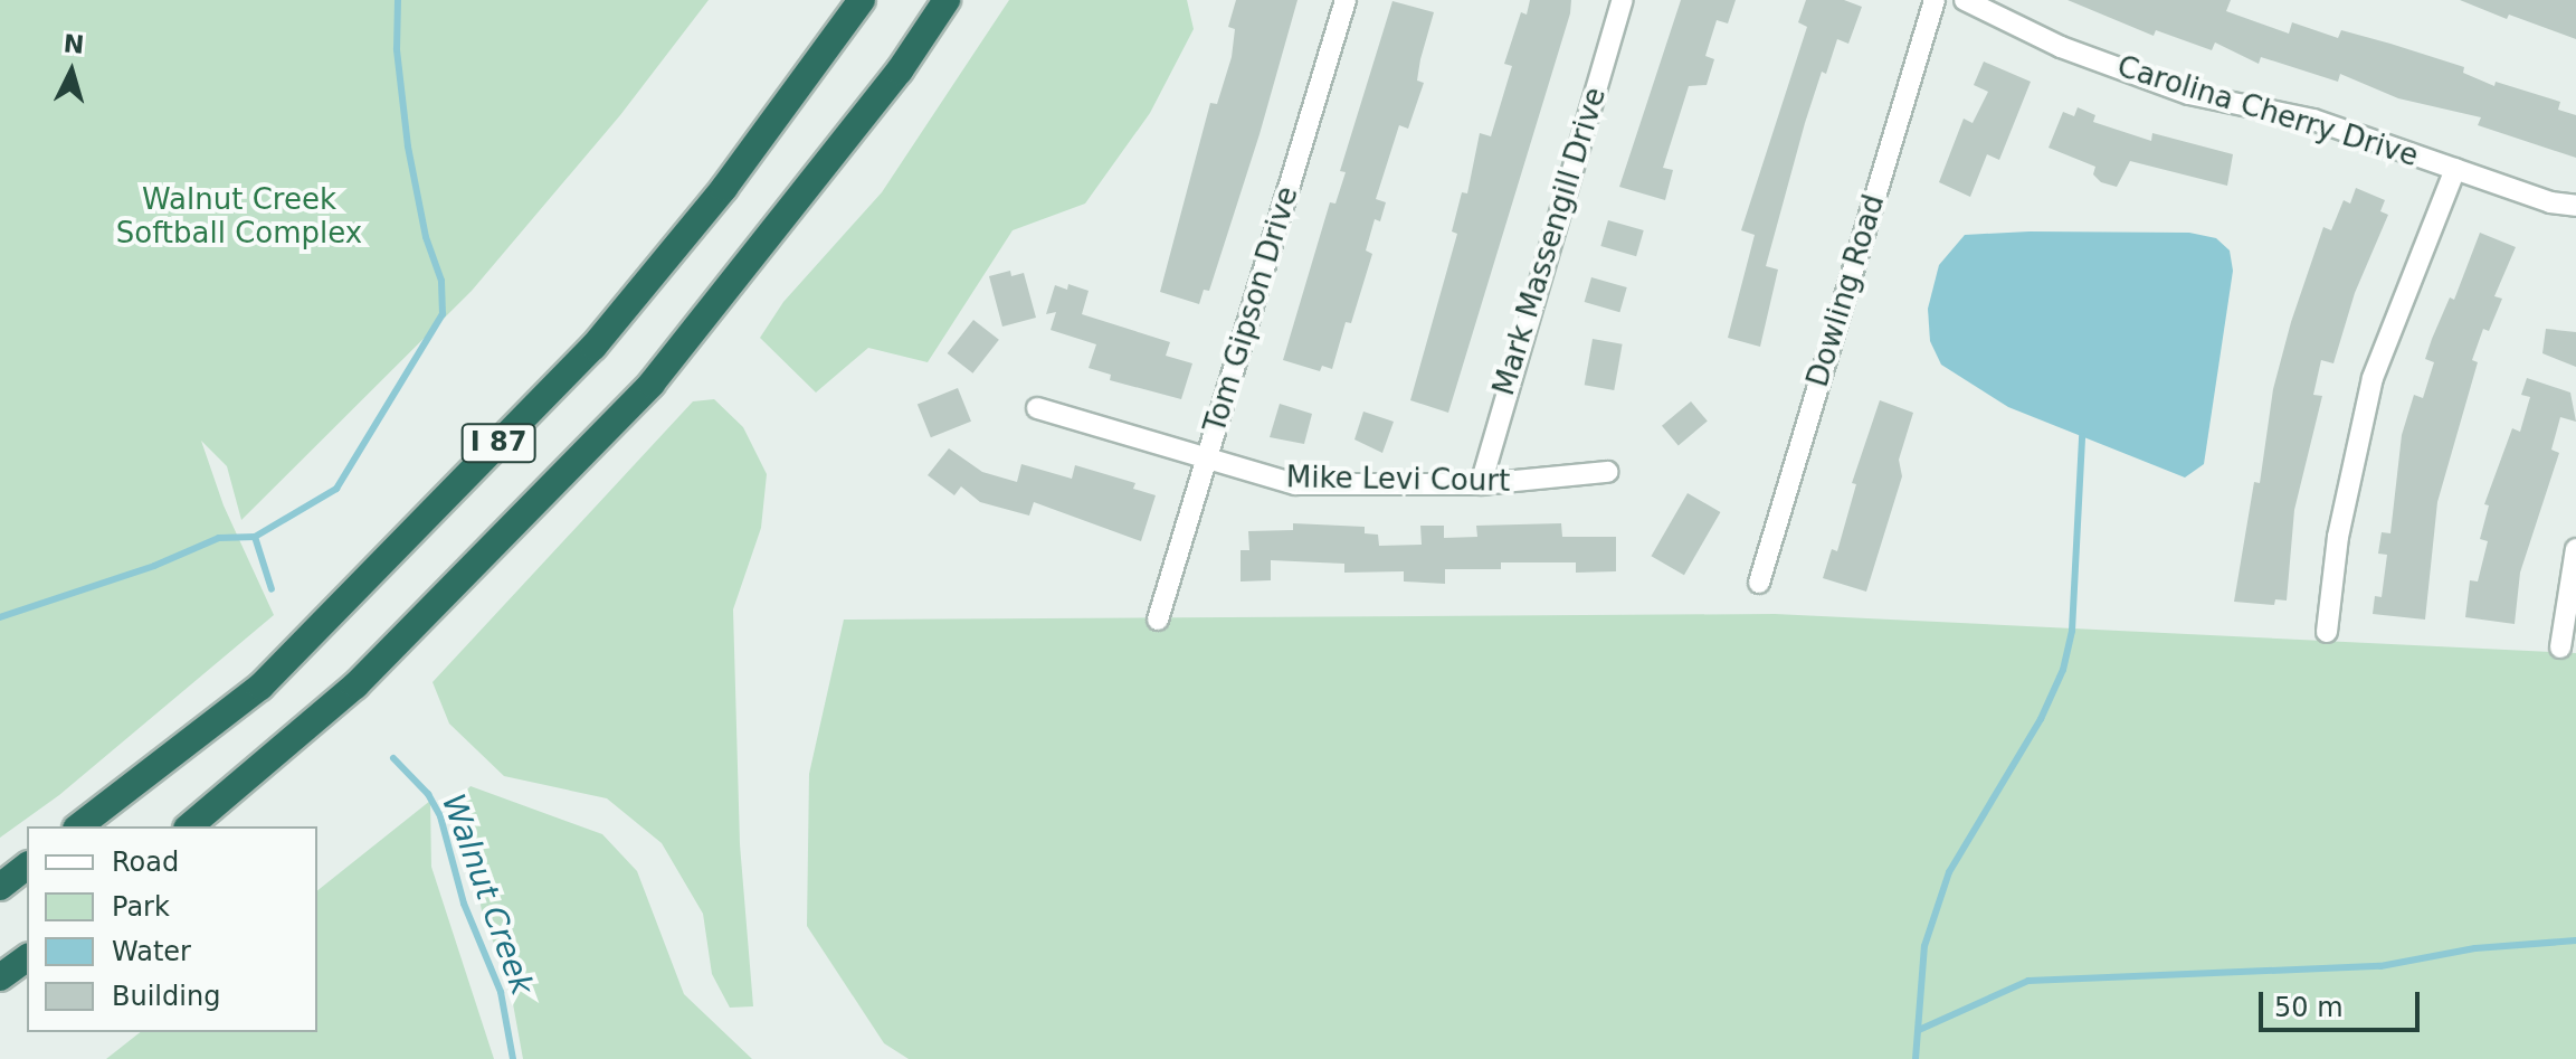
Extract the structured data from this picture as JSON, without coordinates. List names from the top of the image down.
{
  "streets": {
    "highway": ["I 87"],
    "street": [
      "Carolina Cherry Drive",
      "Mark Massengill Drive",
      "Dowling Road",
      "Tom Gipson Drive",
      "Mike Levi Court"
    ]
  },
  "crossings": [
    ["Mark Massengill Drive", "Mike Levi Court"],
    ["Tom Gipson Drive", "Mike Levi Court"]
  ],
  "water": ["Walnut Creek"],
  "parks": ["Walnut Creek Softball Complex"],
  "legend": [
    "Road",
    "Park",
    "Water",
    "Building"
  ],
  "scale_bar": "50 m",
  "north": "top"
}
